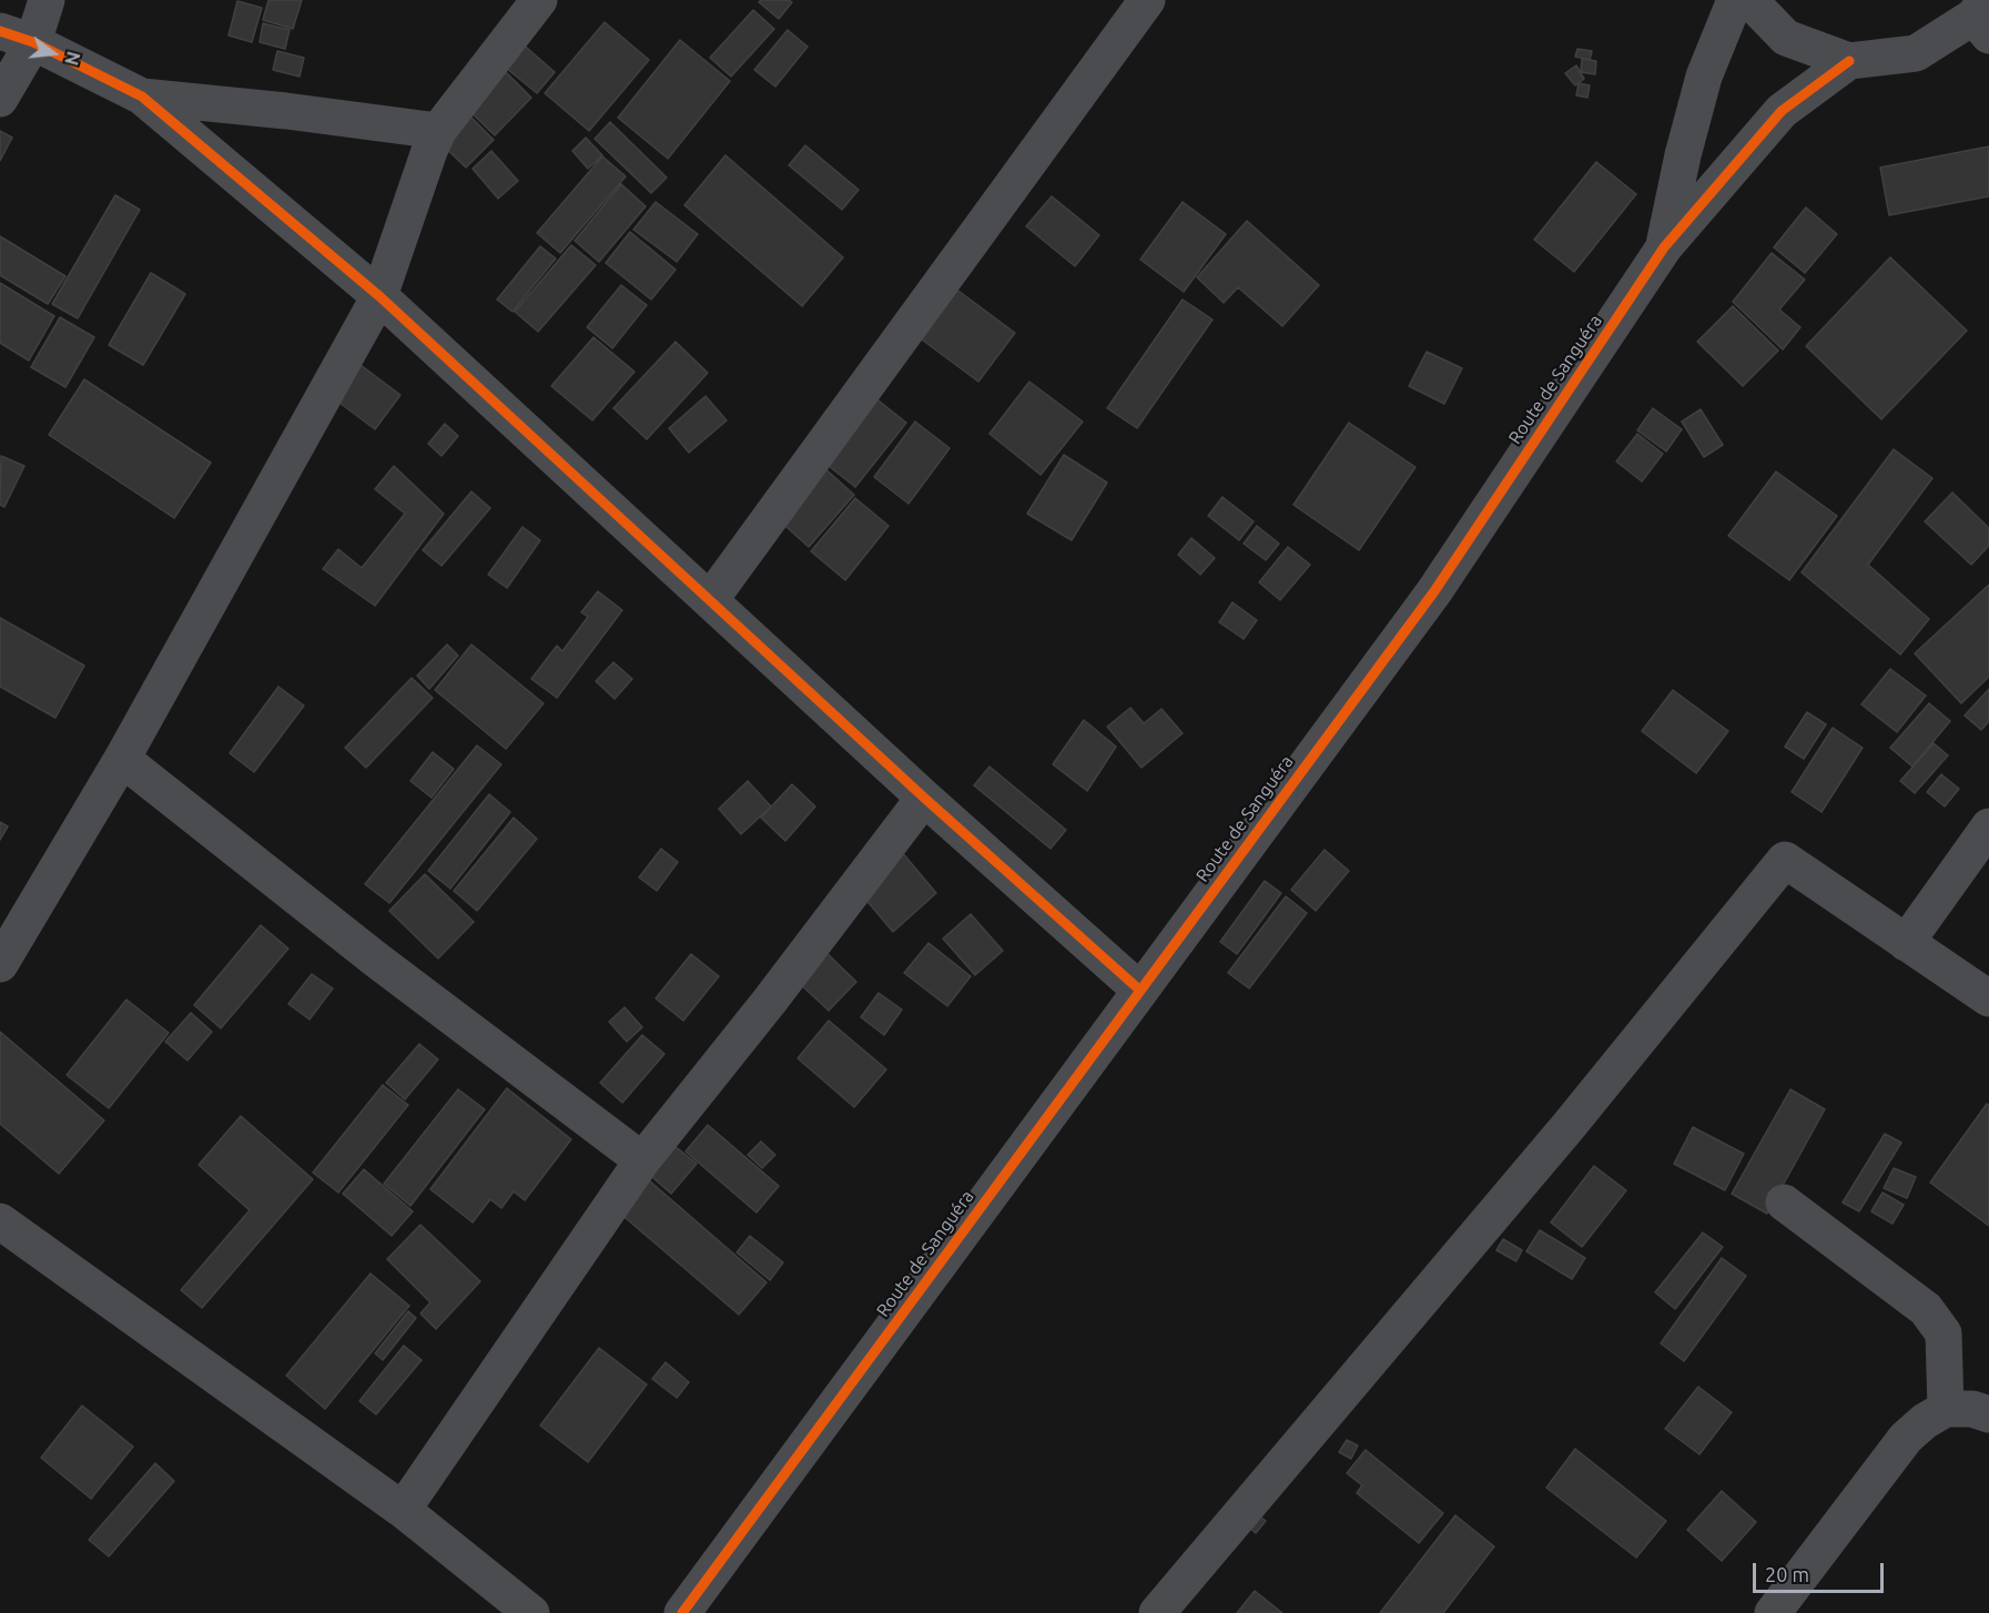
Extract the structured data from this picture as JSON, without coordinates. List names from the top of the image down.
{
  "streets": {
    "street": ["Route de Sanguéra"]
  },
  "scale_bar": "20 m",
  "north": "right"
}
